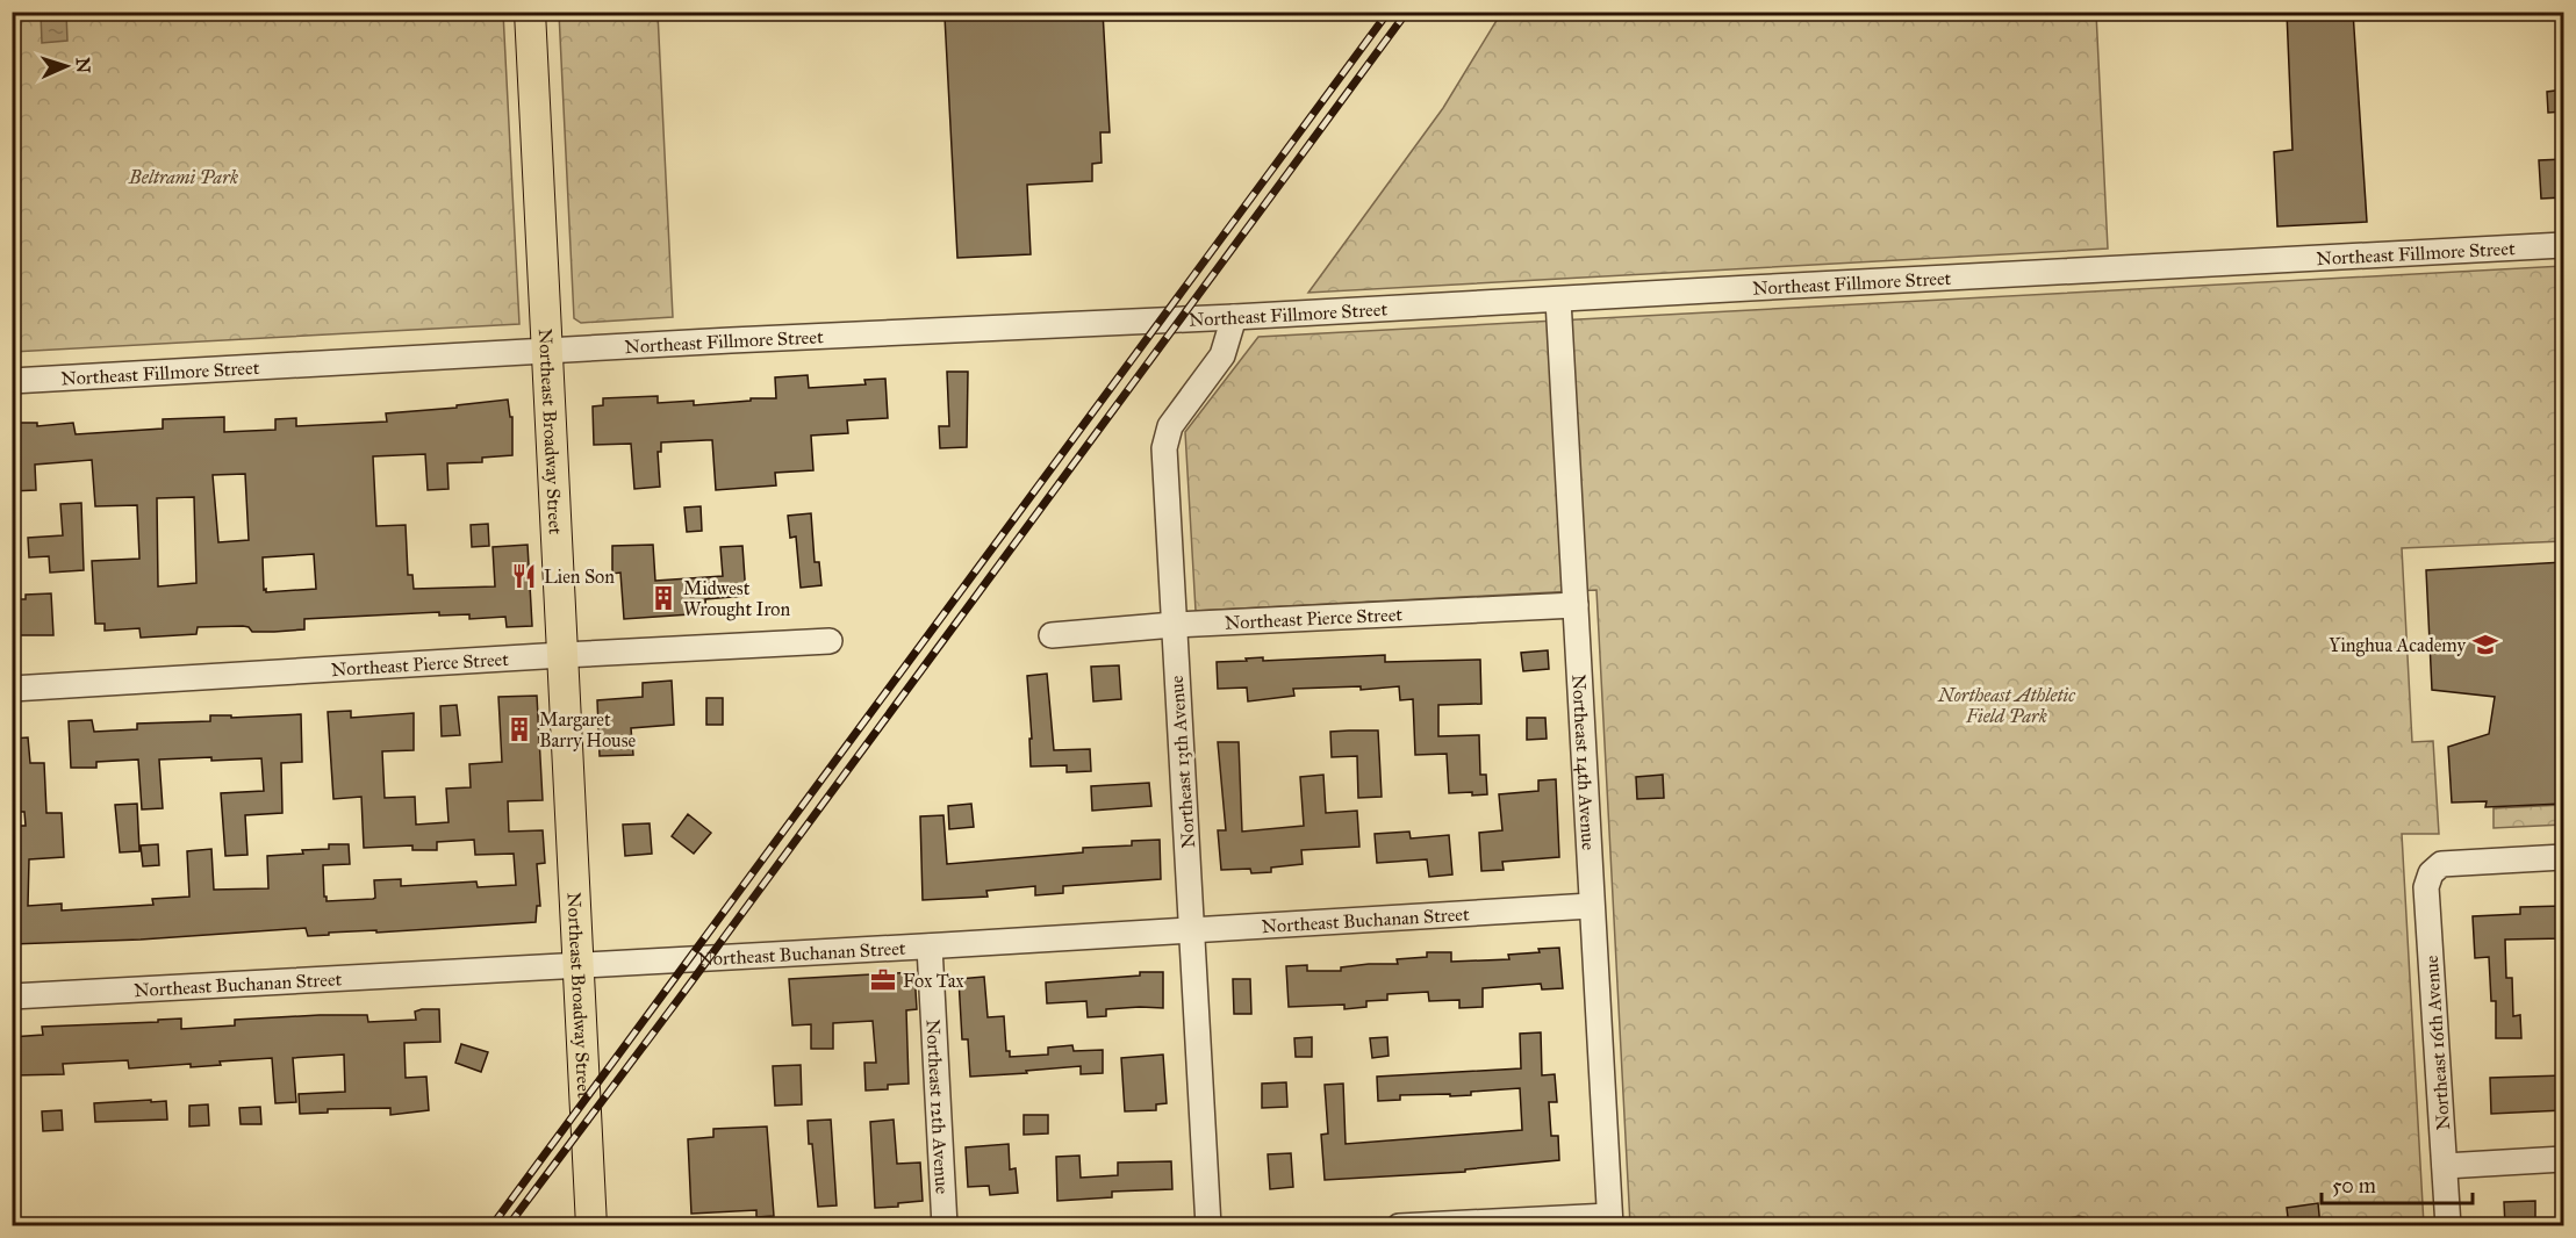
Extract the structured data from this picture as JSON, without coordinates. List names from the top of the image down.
{
  "streets": {
    "main road": ["Northeast Broadway Street"],
    "street": [
      "Northeast Fillmore Street",
      "Northeast Pierce Street",
      "Northeast 13th Avenue",
      "Northeast 14th Avenue",
      "Northeast Buchanan Street",
      "Northeast 16th Avenue",
      "Northeast 12th Avenue"
    ]
  },
  "crossings": [
    ["Northeast Fillmore Street", "Northeast Broadway Street"],
    ["Northeast Fillmore Street", "Northeast 13th Avenue"],
    ["Northeast Fillmore Street", "Northeast 14th Avenue"],
    ["Northeast Broadway Street", "Northeast Pierce Street"],
    ["Northeast Broadway Street", "Northeast Buchanan Street"],
    ["Northeast Pierce Street", "Northeast 13th Avenue"],
    ["Northeast Pierce Street", "Northeast 14th Avenue"],
    ["Northeast 13th Avenue", "Northeast Buchanan Street"],
    ["Northeast 14th Avenue", "Northeast Buchanan Street"],
    ["Northeast Buchanan Street", "Northeast 12th Avenue"]
  ],
  "parks": ["Beltrami Park", "Northeast Athletic Field Park"],
  "places": {
    "restaurant": ["Lien Son"],
    "building": ["Midwest Wrought Iron", "Margaret Barry House"],
    "school or university": ["Yinghua Academy"],
    "office": ["Fox Tax"]
  },
  "scale_bar": "50 m",
  "north": "right"
}
